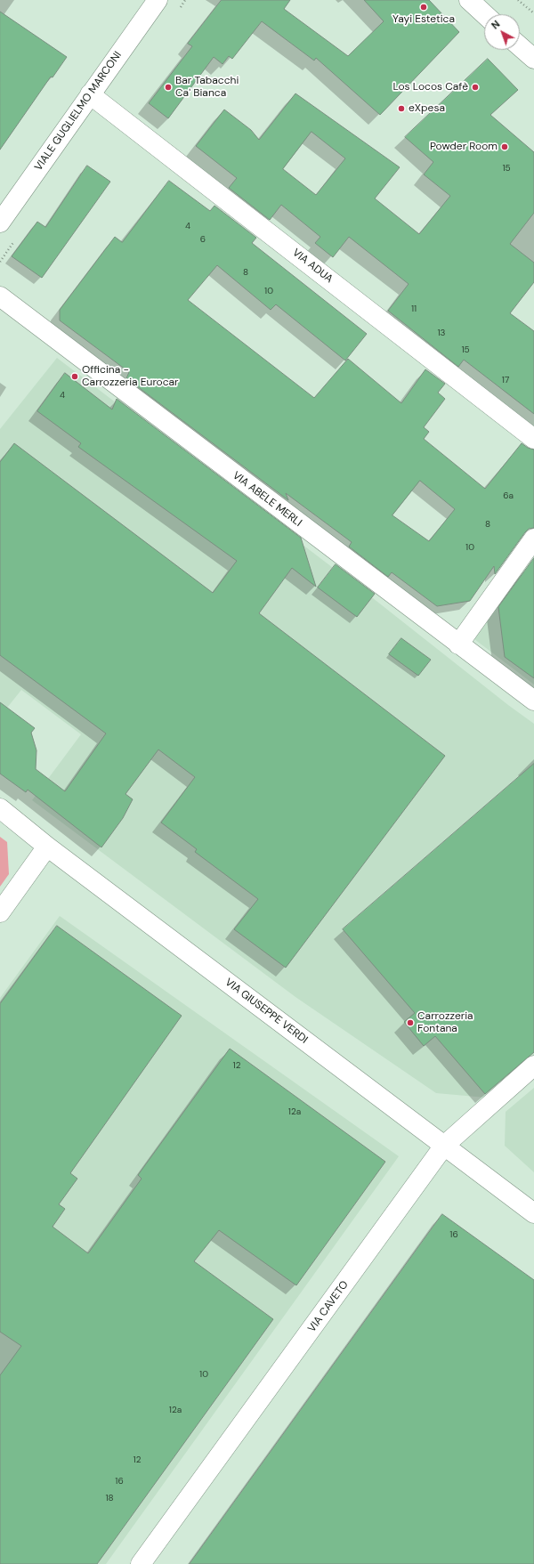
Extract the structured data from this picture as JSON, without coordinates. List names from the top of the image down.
{
  "streets": {
    "street": [
      "VIALE GUGLIELMO MARCONI",
      "VIA ADUA",
      "VIA ABELE MERLI",
      "VIA GIUSEPPE VERDI",
      "VIA CAVETO"
    ]
  },
  "crossings": [
    ["VIALE GUGLIELMO MARCONI", "VIA ADUA"],
    ["VIA GIUSEPPE VERDI", "VIA CAVETO"]
  ],
  "places": [
    "Yayi Estetica",
    "Bar Tabacchi Ca' Bianca",
    "Los Locos Cafè",
    "eXpesa",
    "Powder Room",
    "Officina - Carrozzeria Eurocar",
    "Carrozzeria Fontana"
  ],
  "house_numbers": [
    "15",
    "4",
    "6",
    "8",
    "10",
    "11",
    "13",
    "15",
    "17",
    "4",
    "6a",
    "8",
    "10",
    "12",
    "12a",
    "16",
    "10",
    "12a",
    "12",
    "16",
    "18"
  ],
  "north": "top left"
}
